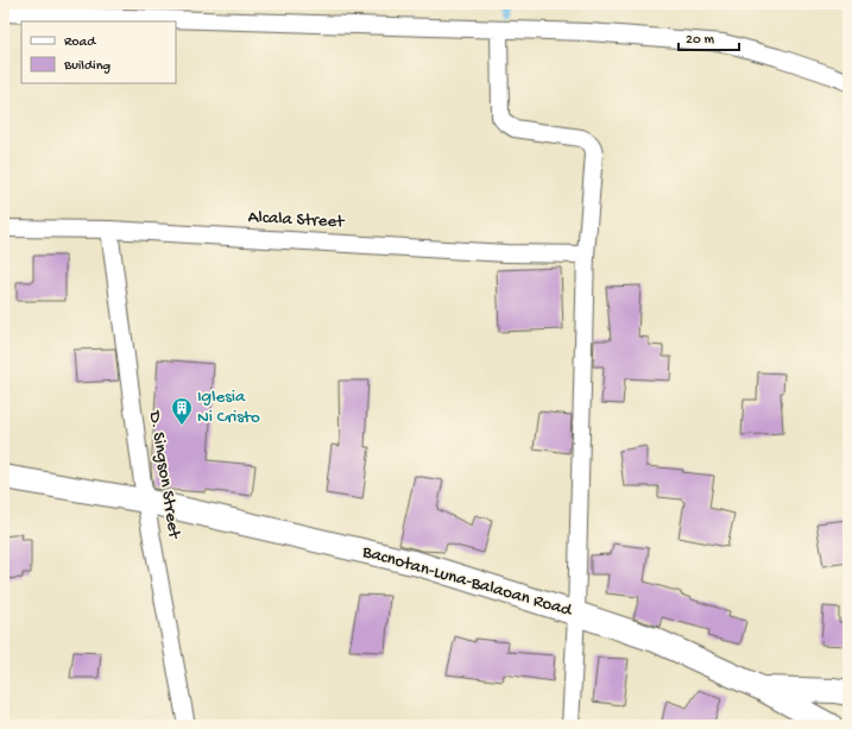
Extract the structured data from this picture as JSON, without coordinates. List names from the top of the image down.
{
  "streets": {
    "main road": ["Bacnotan-Luna-Balaoan Road"],
    "street": ["Alcala Street", "D. Singson Street"]
  },
  "crossings": [
    ["Alcala Street", "D. Singson Street"],
    ["D. Singson Street", "Bacnotan-Luna-Balaoan Road"]
  ],
  "places": {
    "building": ["Iglesia Ni Cristo"]
  },
  "legend": ["Road", "Building"],
  "scale_bar": "20 m"
}
